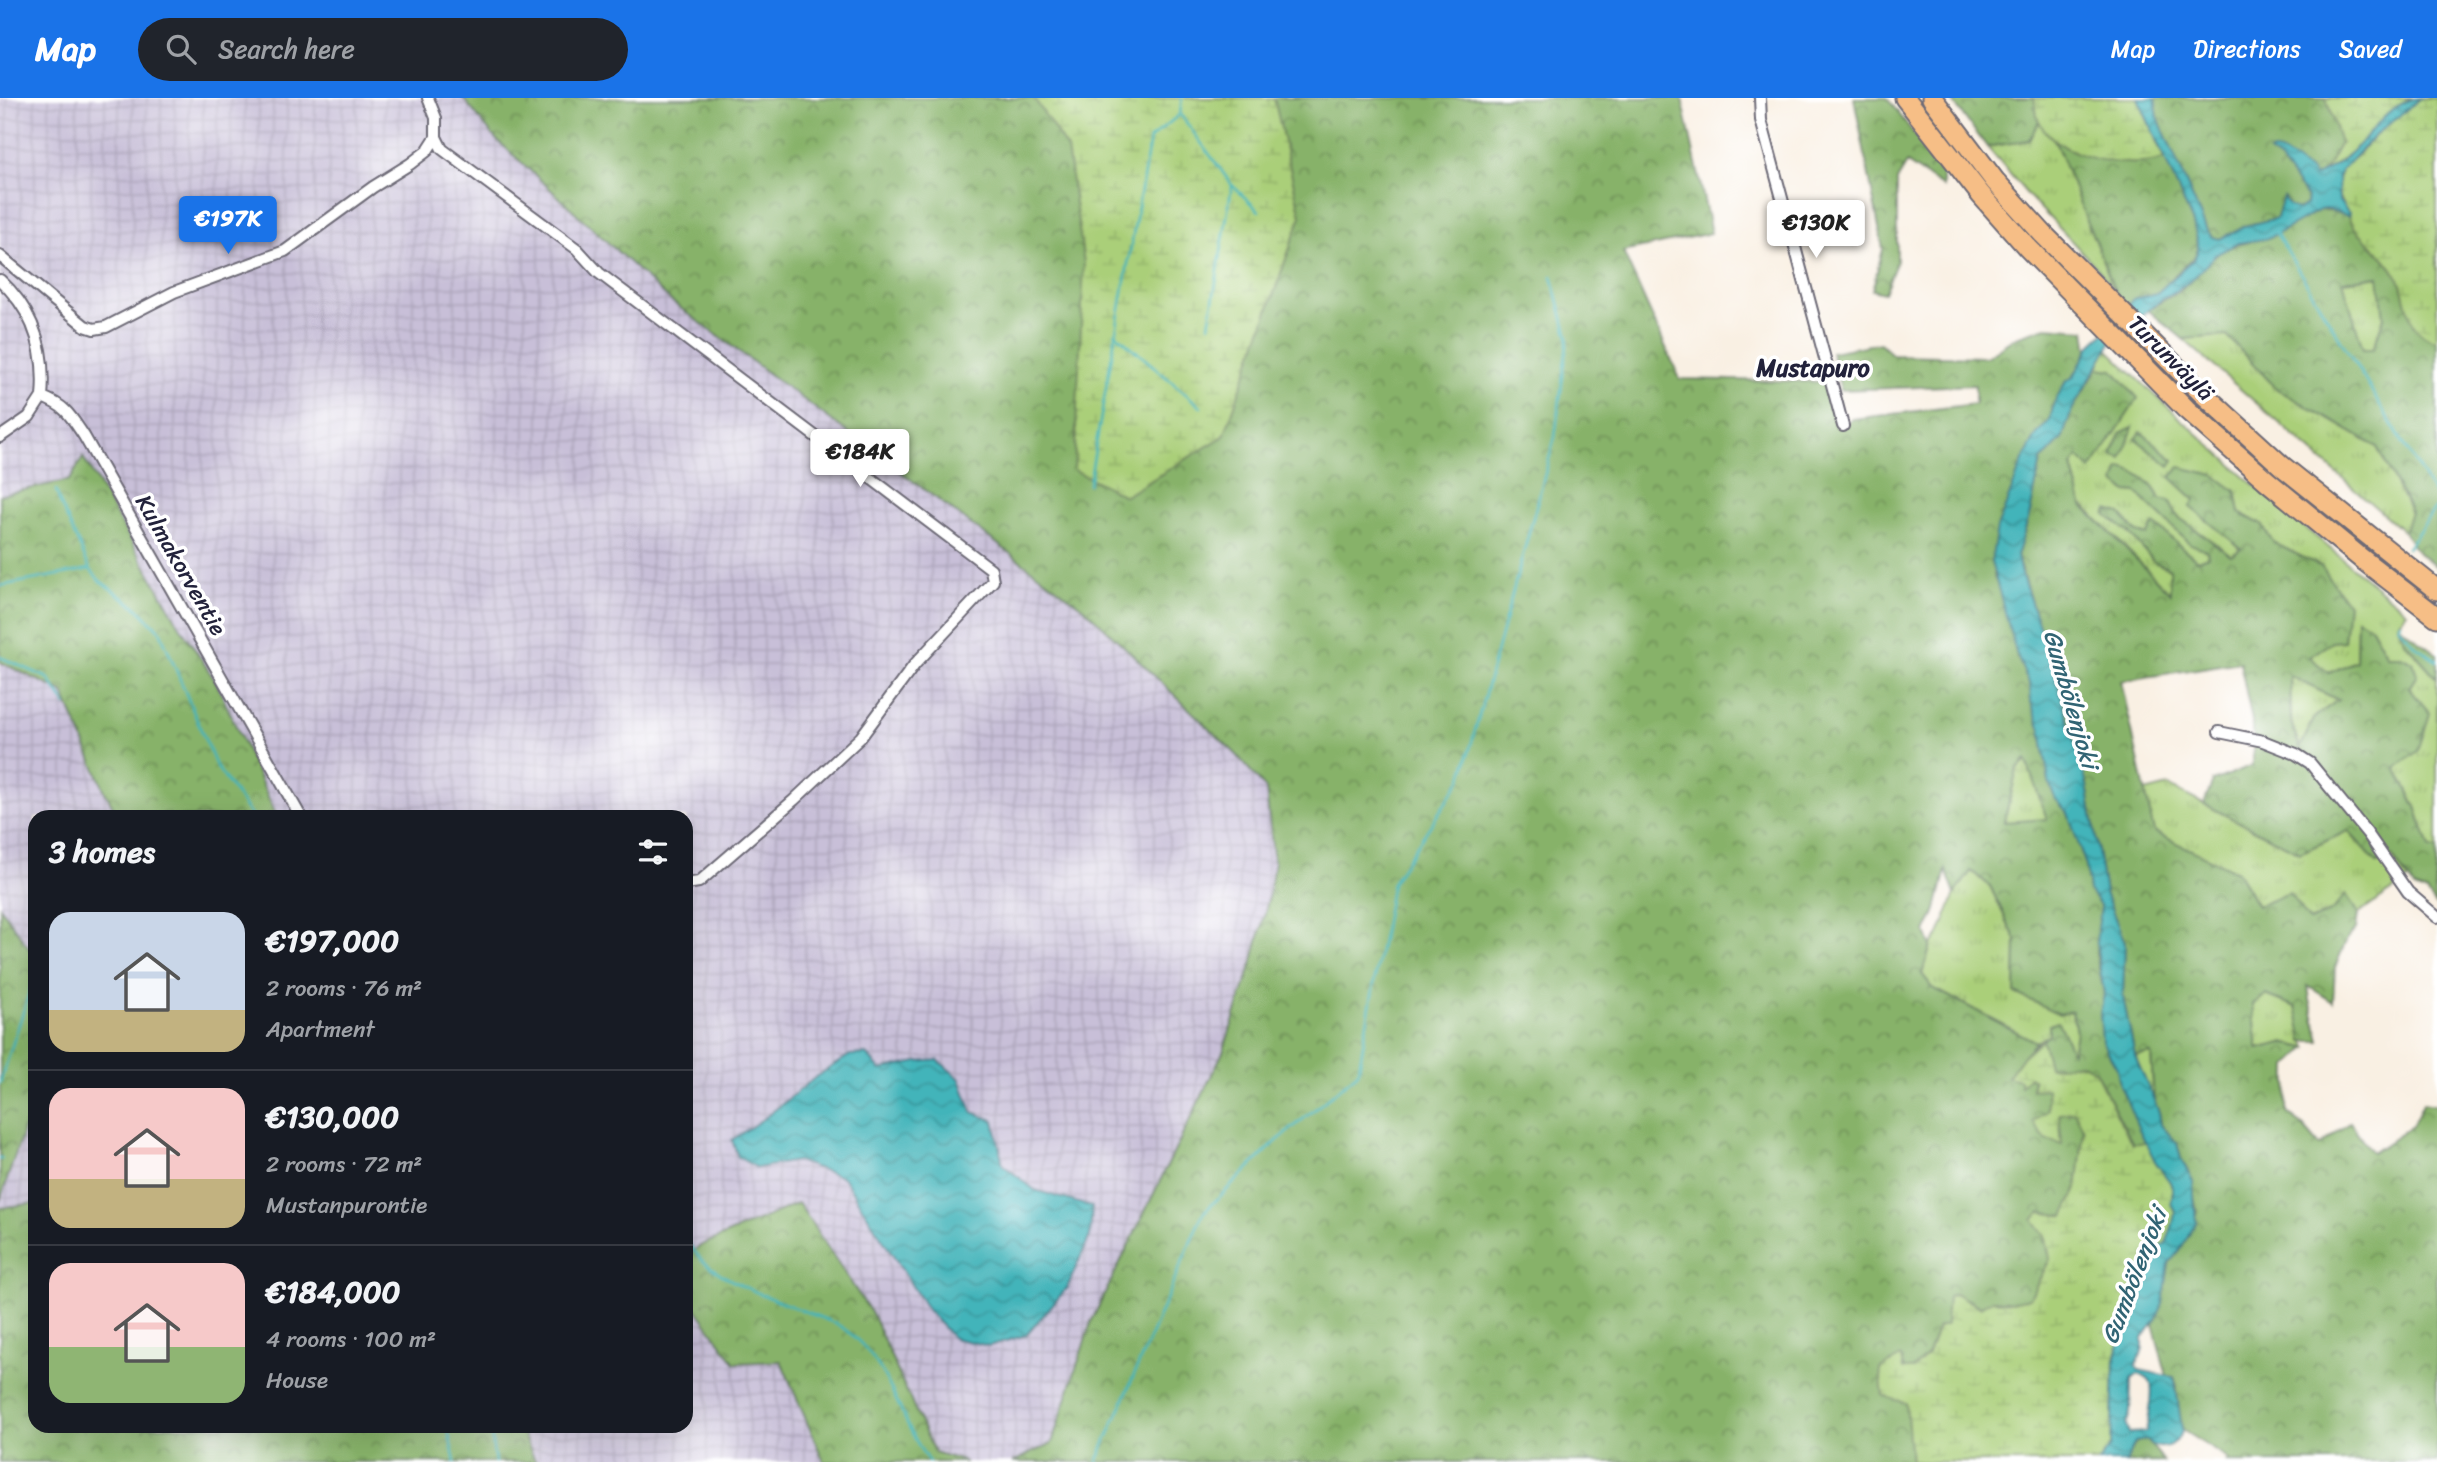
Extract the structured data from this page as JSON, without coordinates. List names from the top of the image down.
{
  "streets": {
    "highway": ["Turunväylä"],
    "street": ["Kulmakorventie"]
  },
  "districts": ["Mustapuro"],
  "water": ["Gumbölenjoki"],
  "page": {
    "header": "Map",
    "search": "Search here",
    "nav": ["Map", "Directions", "Saved"],
    "price": ["€197K", "€130K", "€184K"],
    "heading": "3 homes",
    "list": [
      {
        "name": "€197,000",
        "note": "2 rooms · 76 m² · Apartment"
      },
      {
        "name": "€130,000",
        "note": "2 rooms · 72 m² · Mustanpurontie"
      },
      {
        "name": "€184,000",
        "note": "4 rooms · 100 m² · House"
      }
    ]
  }
}
